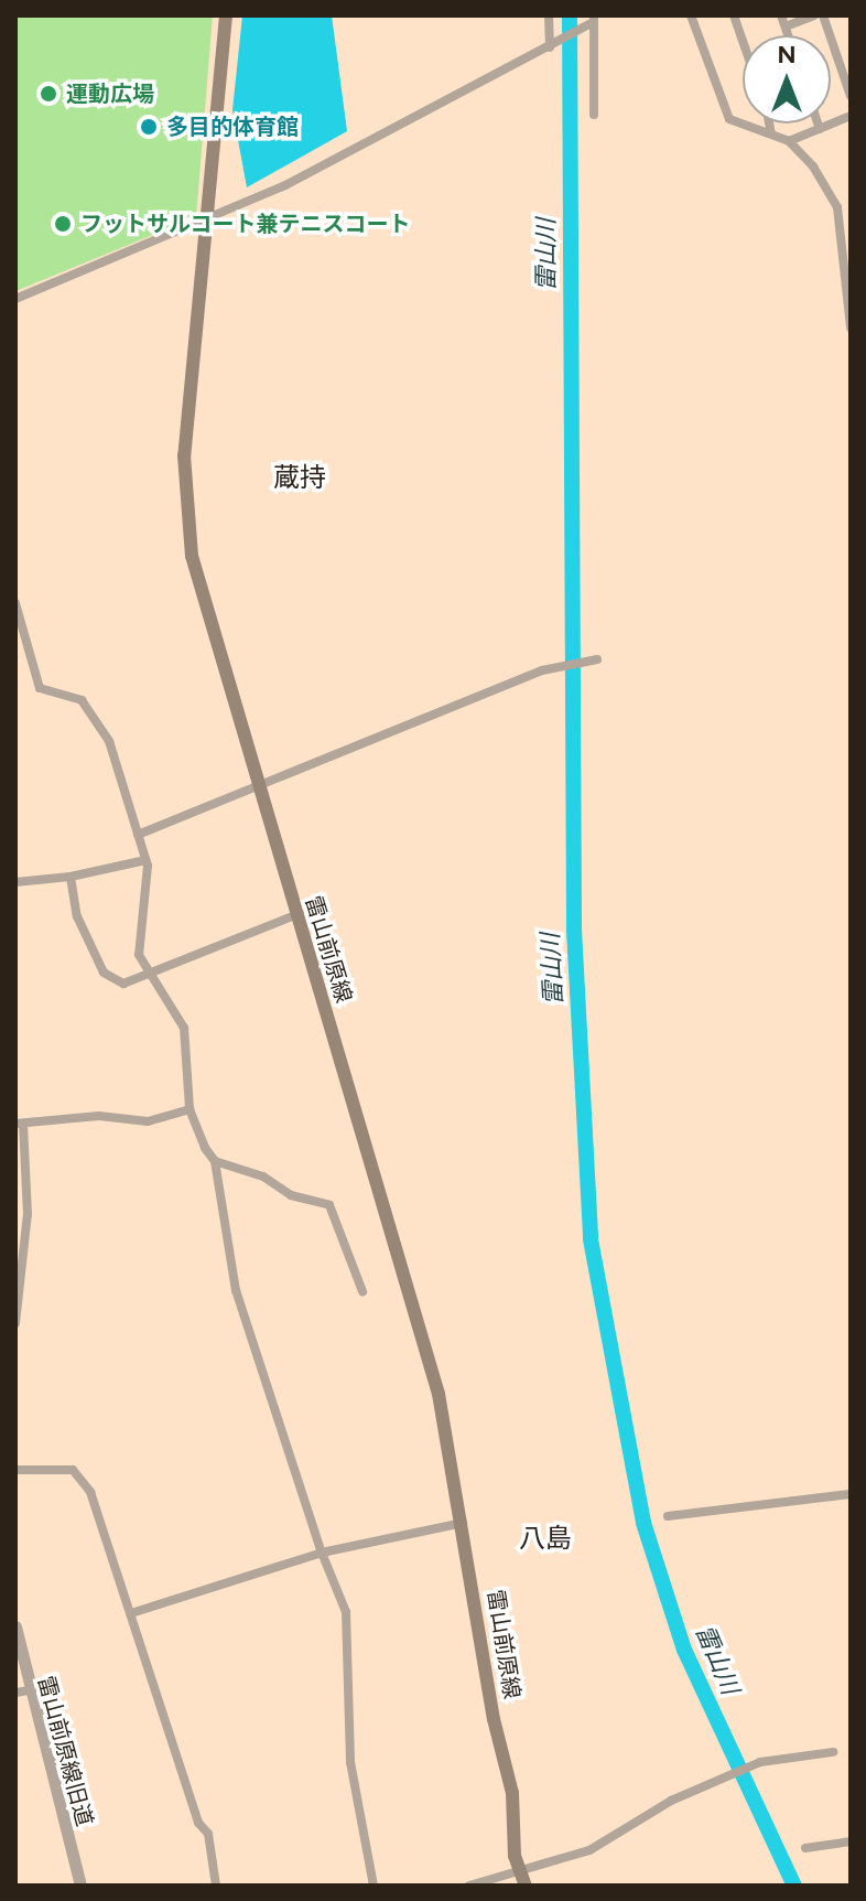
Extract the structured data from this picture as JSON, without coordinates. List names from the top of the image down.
{
  "streets": {
    "main road": ["雷山前原線"],
    "street": ["雷山前原線旧道"]
  },
  "districts": ["蔵持", "八島"],
  "water": ["雷山川"],
  "places": ["運動広場", "多目的体育館", "フットサルコート兼テニスコート"],
  "north": "top"
}
